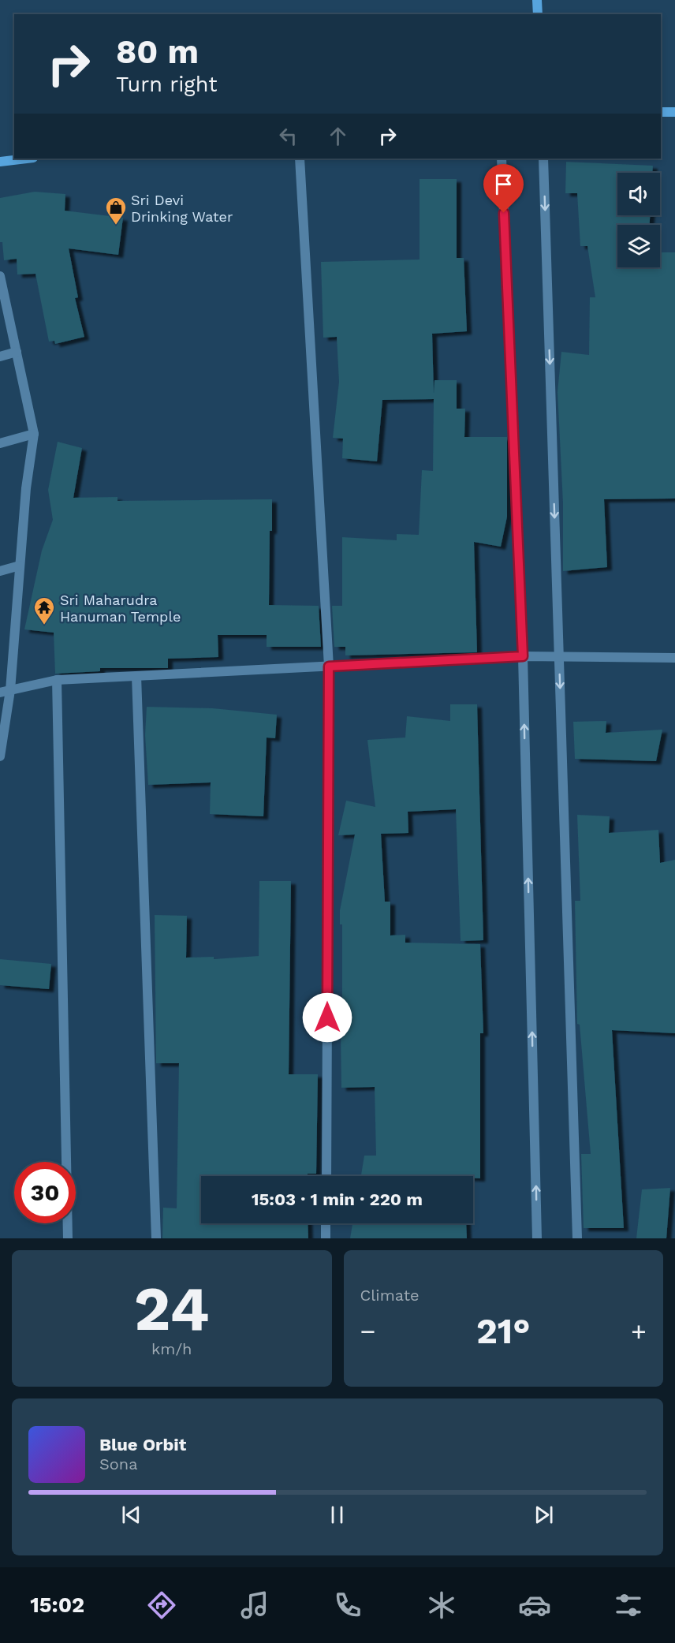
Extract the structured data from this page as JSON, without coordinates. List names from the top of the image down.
{
  "places": {
    "shop": ["Sri Devi Drinking Water"],
    "temple": ["Sri Maharudra Hanuman Temple"]
  },
  "page": {
    "turn": ["80 m", "Turn right"],
    "limit": "30",
    "trip": "15:03 · 1 min · 220 m",
    "tile": [
      ["24", "km/h"],
      "Climate"
    ],
    "heat": ["−", "21°", "+"],
    "song": ["Blue Orbit", "Sona"],
    "tabs": "15:02"
  }
}
